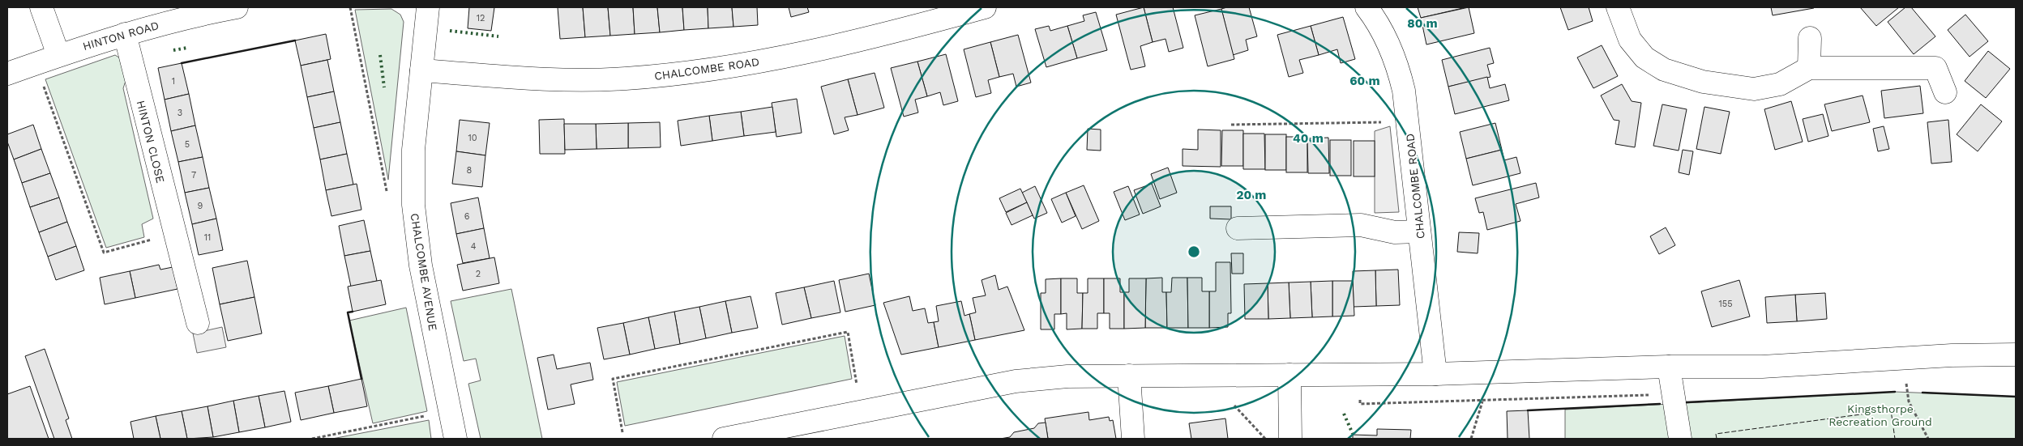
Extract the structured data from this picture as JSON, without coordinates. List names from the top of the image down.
{
  "streets": {
    "main road": [
      "HINTON ROAD",
      "CHALCOMBE ROAD",
      "HINTON CLOSE",
      "CHALCOMBE AVENUE"
    ]
  },
  "crossings": [
    ["HINTON ROAD", "HINTON CLOSE"],
    ["CHALCOMBE ROAD", "CHALCOMBE AVENUE"]
  ],
  "parks": ["Kingsthorpe Recreation Ground"],
  "house_numbers": [
    "12",
    "1",
    "3",
    "10",
    "5",
    "8",
    "7",
    "9",
    "6",
    "11",
    "4",
    "2",
    "155"
  ],
  "rings": [
    "80 m",
    "60 m",
    "40 m",
    "20 m"
  ]
}
